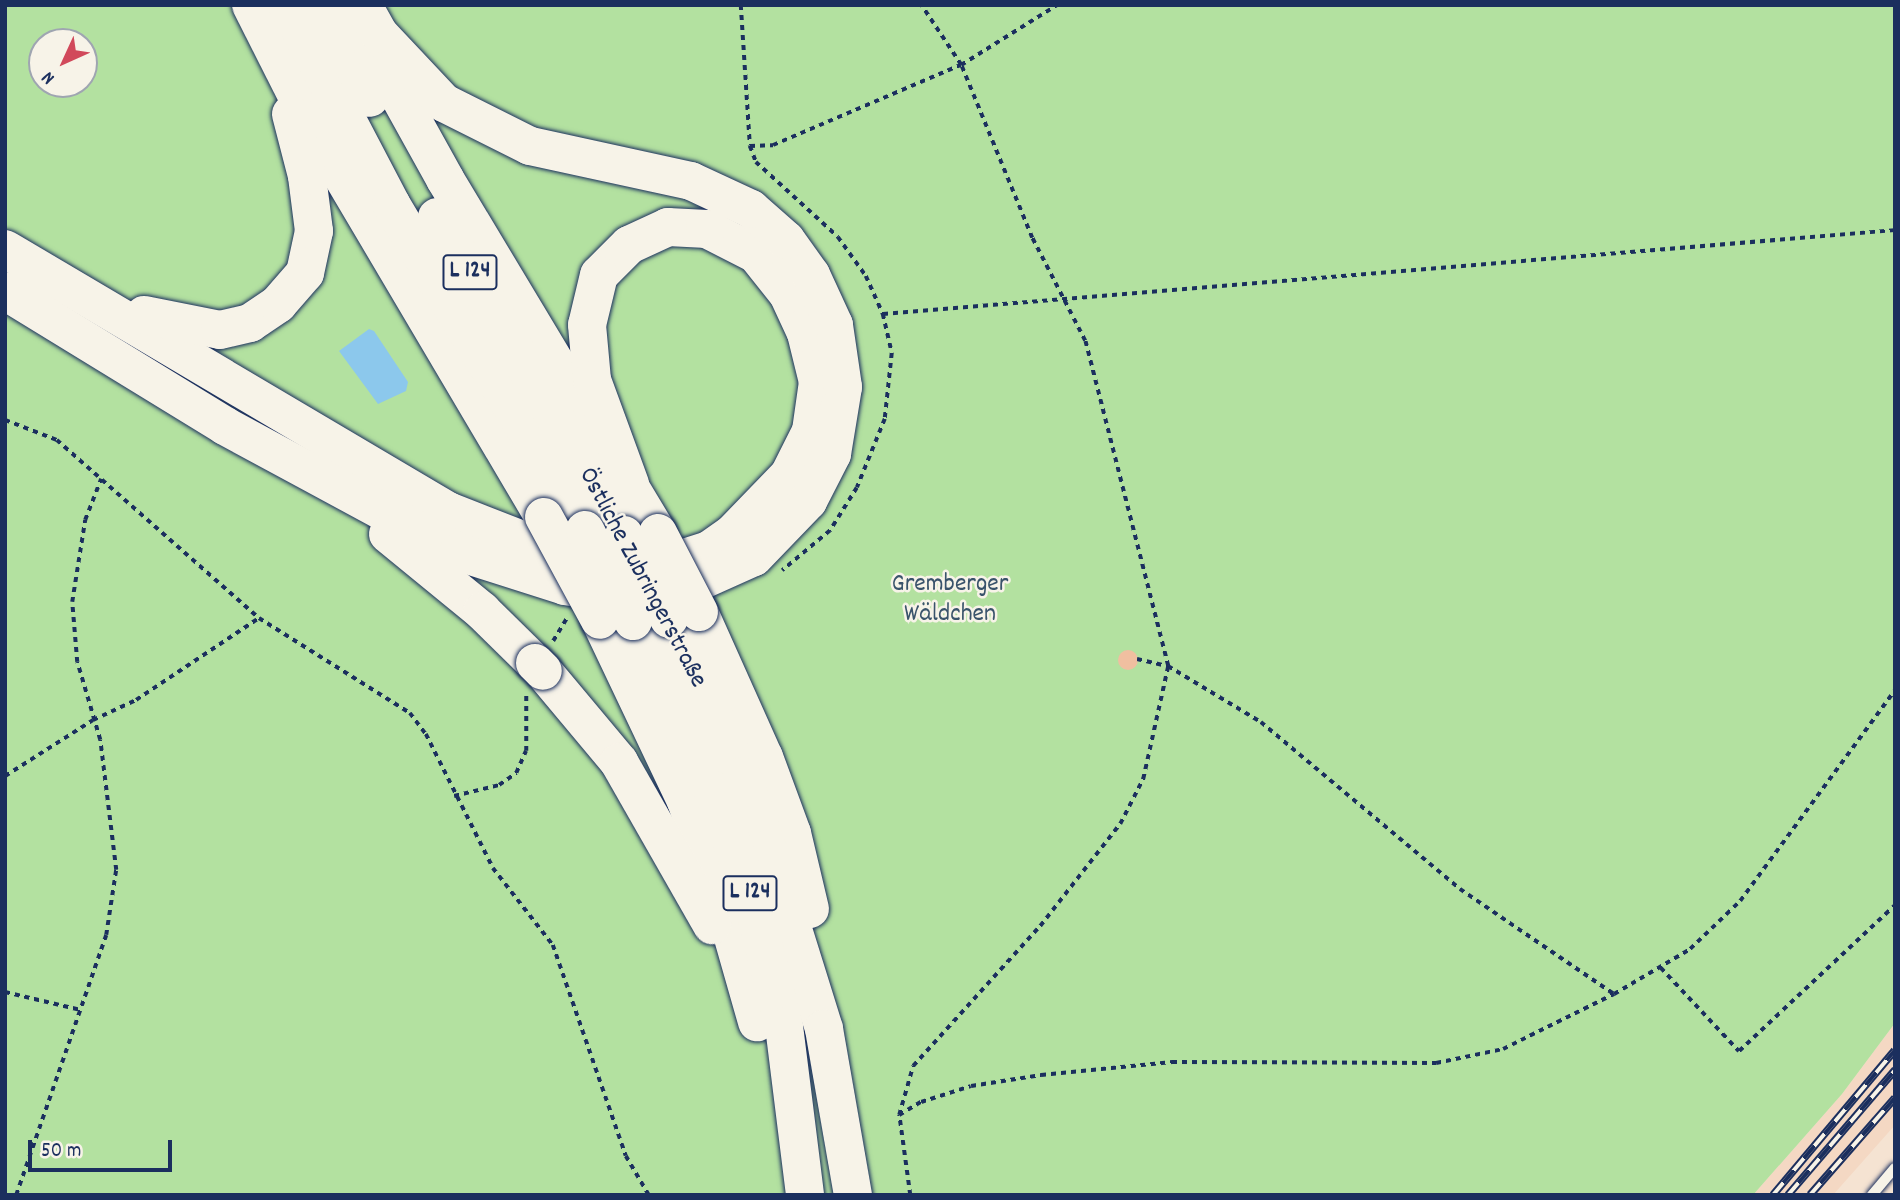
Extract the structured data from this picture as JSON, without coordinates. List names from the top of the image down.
{
  "streets": {
    "highway": ["L 124", "Östliche Zubringerstraße"]
  },
  "parks": ["Gremberger Wäldchen"],
  "scale_bar": "50 m",
  "north": "bottom left"
}
